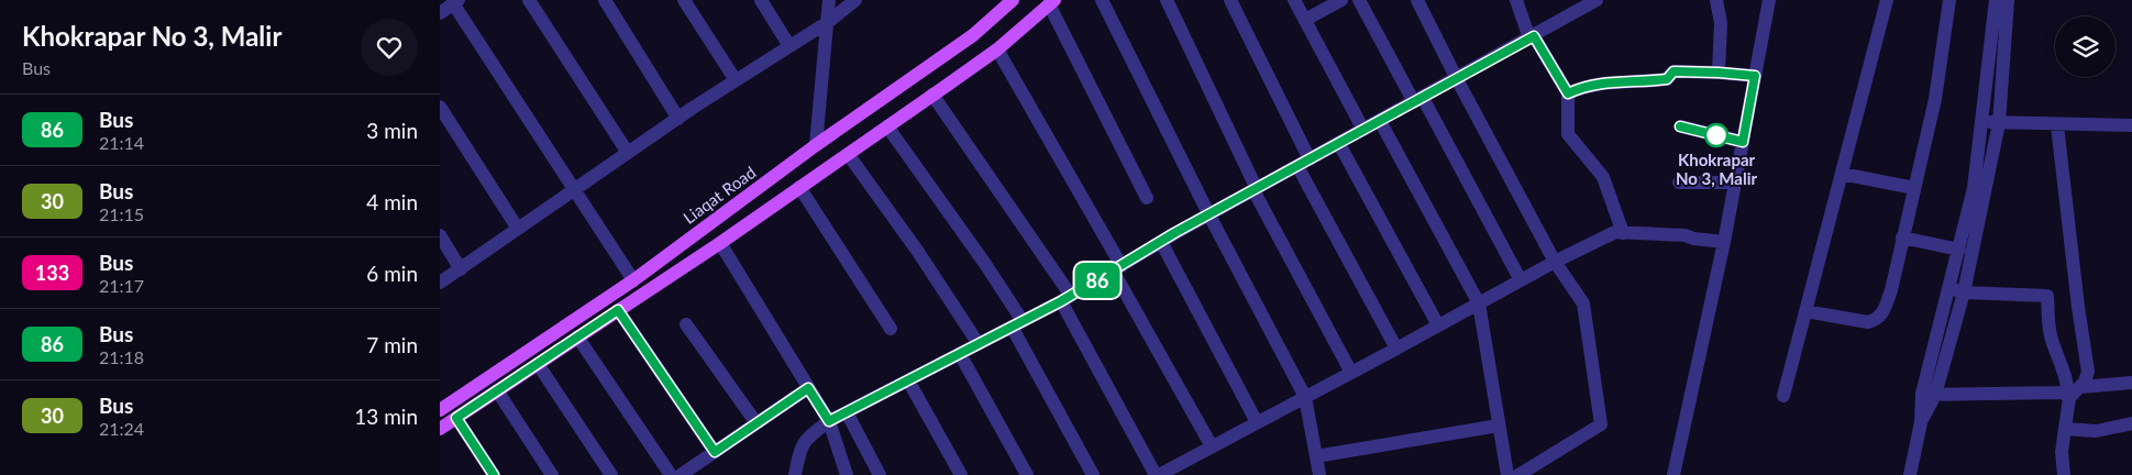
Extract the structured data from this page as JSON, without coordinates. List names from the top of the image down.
{
  "streets": {
    "main road": ["Liaqat Road"]
  },
  "places": ["Khokrapar No 3, Malir"],
  "lines": ["bus line 86"],
  "page": {
    "heading": ["Khokrapar No 3, Malir", "Bus"],
    "on_map": "86",
    "list": [
      {
        "mark": "86",
        "name": "Bus",
        "note": "21:14",
        "value": "3 min"
      },
      {
        "mark": "30",
        "name": "Bus",
        "note": "21:15",
        "value": "4 min"
      },
      {
        "mark": "133",
        "name": "Bus",
        "note": "21:17",
        "value": "6 min"
      },
      {
        "mark": "86",
        "name": "Bus",
        "note": "21:18",
        "value": "7 min"
      },
      {
        "mark": "30",
        "name": "Bus",
        "note": "21:24",
        "value": "13 min"
      }
    ]
  }
}
